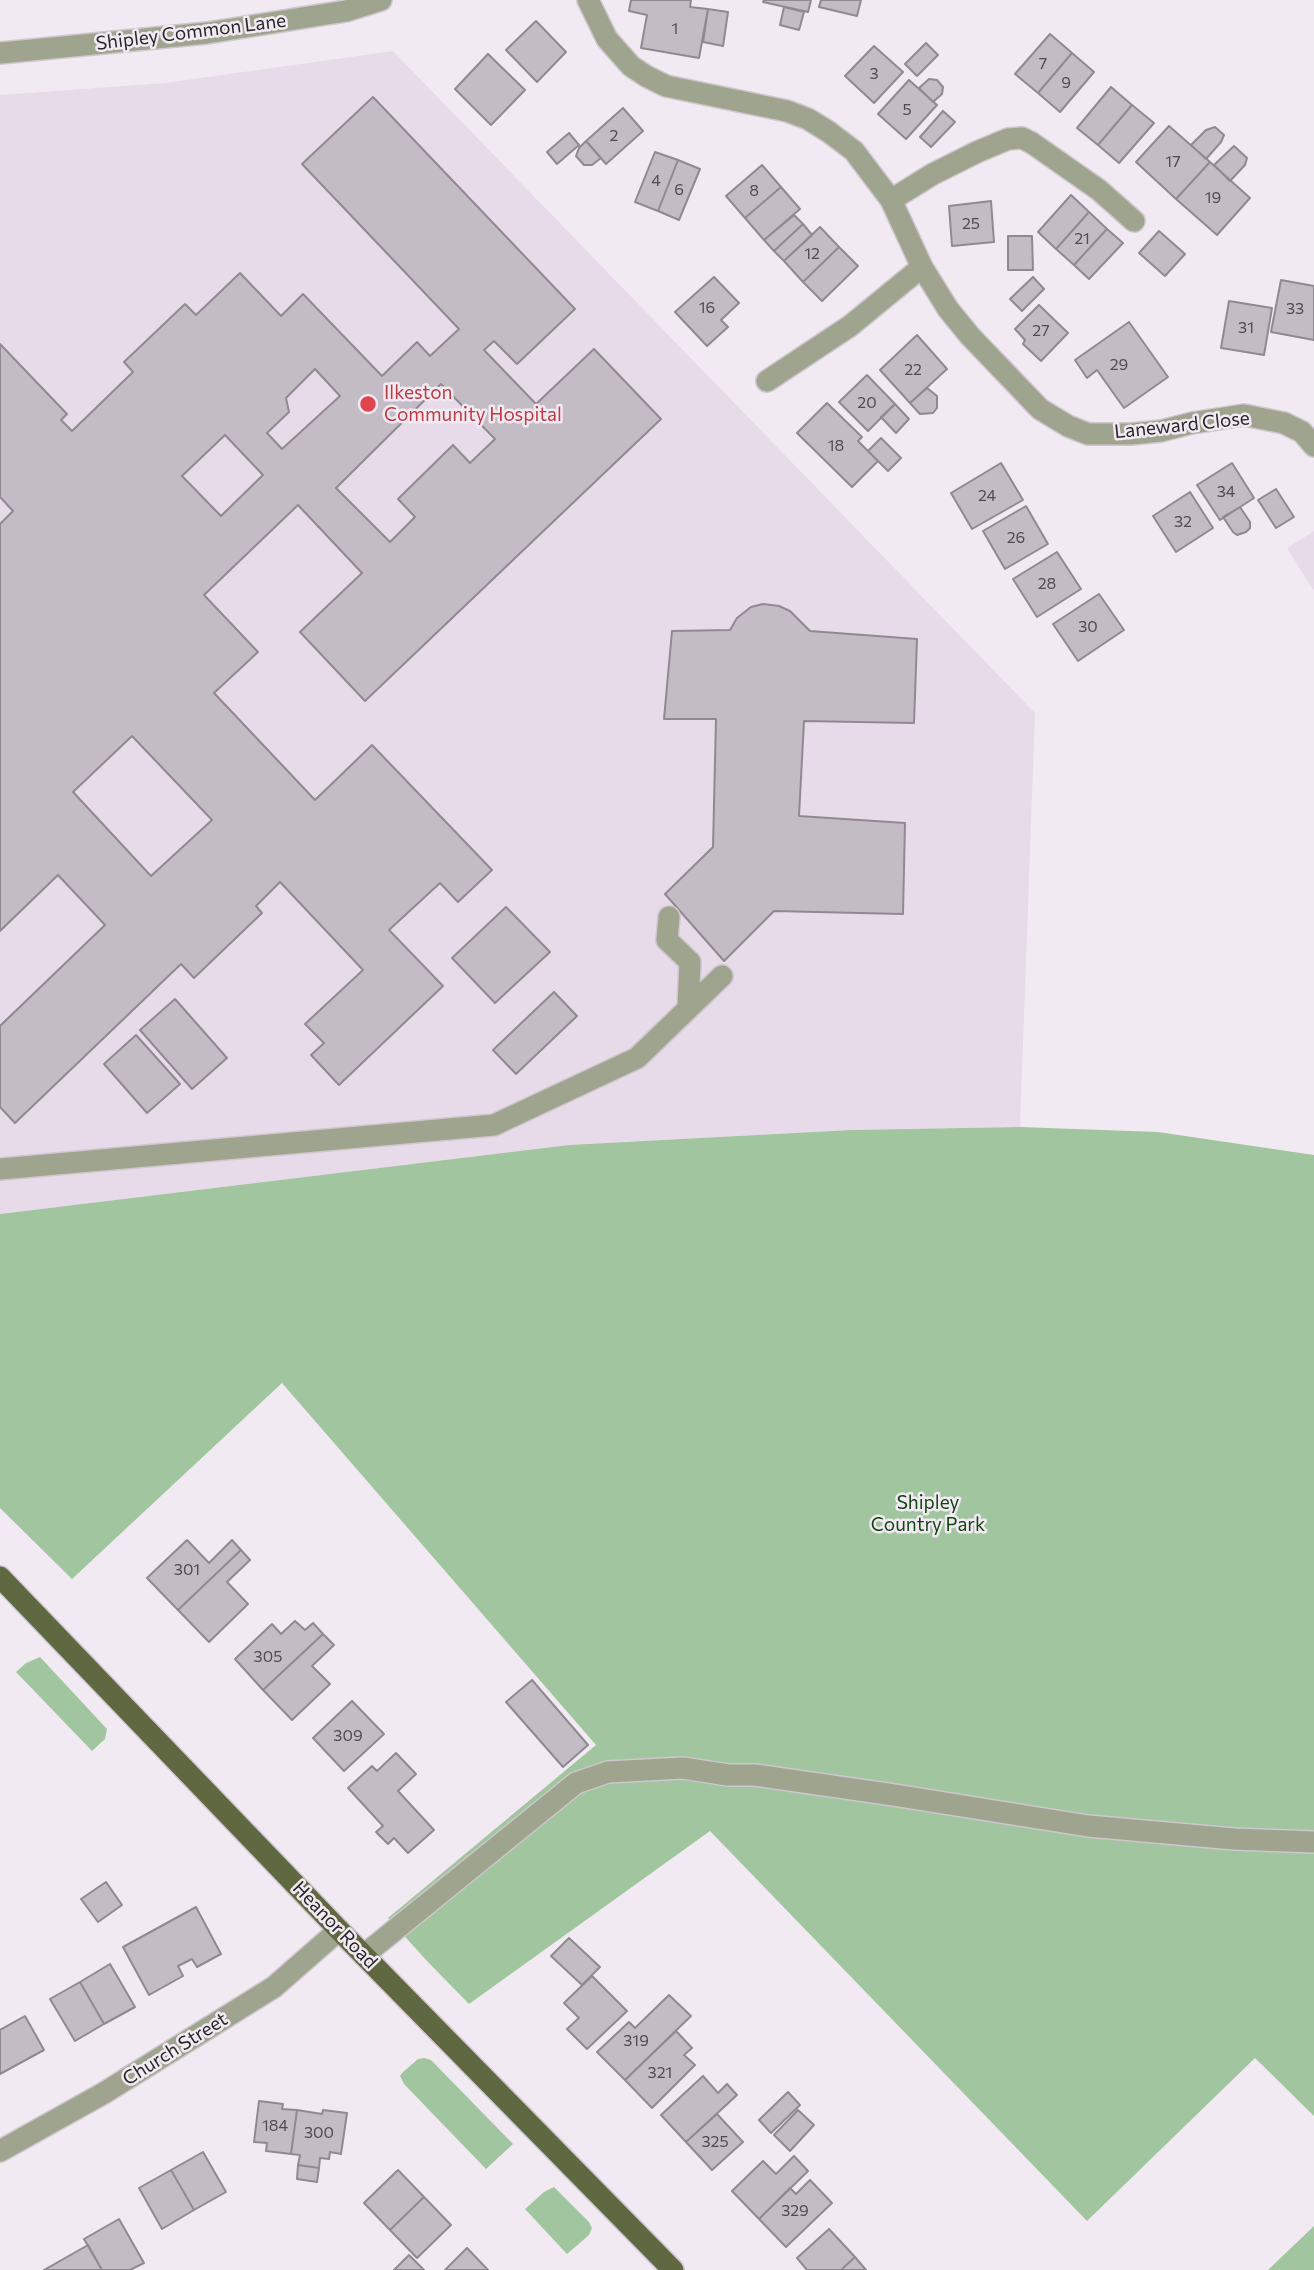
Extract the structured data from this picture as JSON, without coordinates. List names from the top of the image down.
{
  "streets": {
    "main road": ["Heanor Road"],
    "street": ["Shipley Common Lane", "Laneward Close", "Church Street"]
  },
  "crossings": [
    ["Heanor Road", "Church Street"]
  ],
  "parks": ["Shipley Country Park"],
  "places": ["Ilkeston Community Hospital"],
  "house_numbers": [
    "1",
    "7",
    "3",
    "9",
    "5",
    "2",
    "17",
    "4",
    "6",
    "8",
    "19",
    "25",
    "21",
    "12",
    "16",
    "33",
    "31",
    "27",
    "29",
    "22",
    "20",
    "18",
    "34",
    "24",
    "32",
    "26",
    "28",
    "30",
    "301",
    "305",
    "309",
    "319",
    "321",
    "184",
    "300",
    "325",
    "329"
  ]
}
